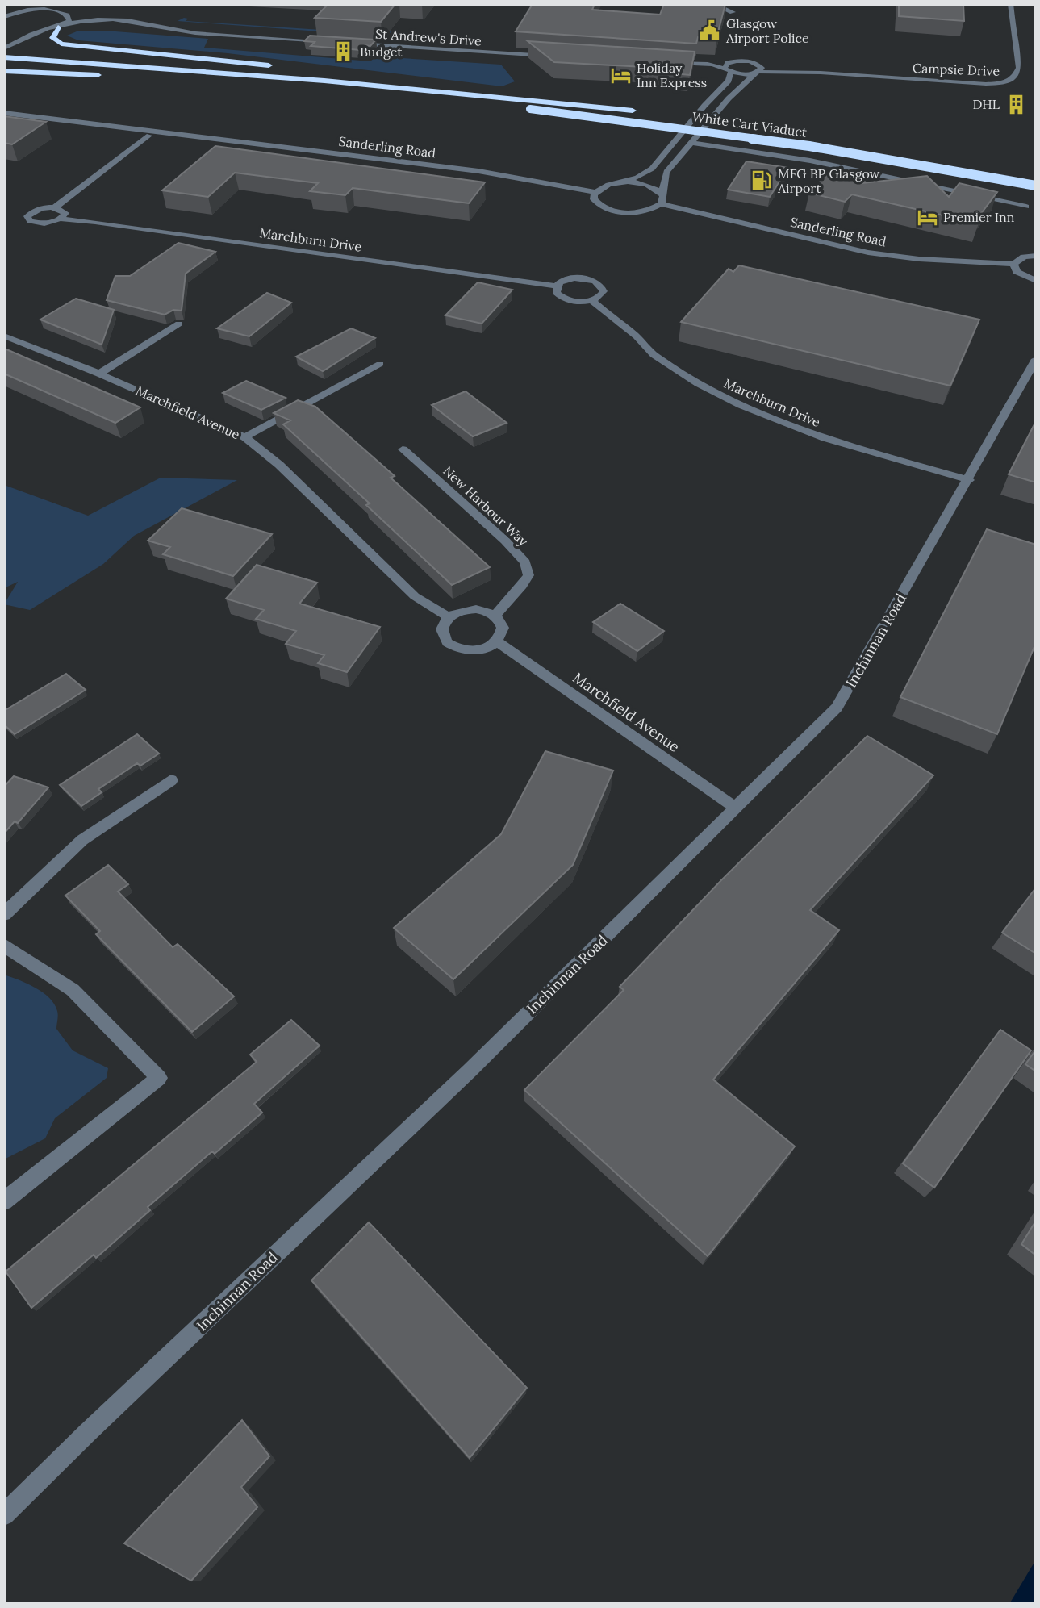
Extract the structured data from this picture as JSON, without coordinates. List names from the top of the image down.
{
  "streets": {
    "highway": ["White Cart Viaduct"],
    "street": [
      "St Andrew's Drive",
      "Campsie Drive",
      "Sanderling Road",
      "Marchburn Drive",
      "Marchfield Avenue",
      "New Harbour Way",
      "Inchinnan Road"
    ]
  },
  "crossings": [
    ["Sanderling Road", "Marchburn Drive"],
    ["Marchburn Drive", "Inchinnan Road"],
    ["Marchfield Avenue", "New Harbour Way"],
    ["Marchfield Avenue", "Inchinnan Road"]
  ],
  "places": {
    "public building": ["Glasgow Airport Police"],
    "building": ["Budget", "DHL"],
    "hotel": ["Holiday Inn Express", "Premier Inn"],
    "fuel station": ["MFG BP Glasgow Airport"]
  }
}
